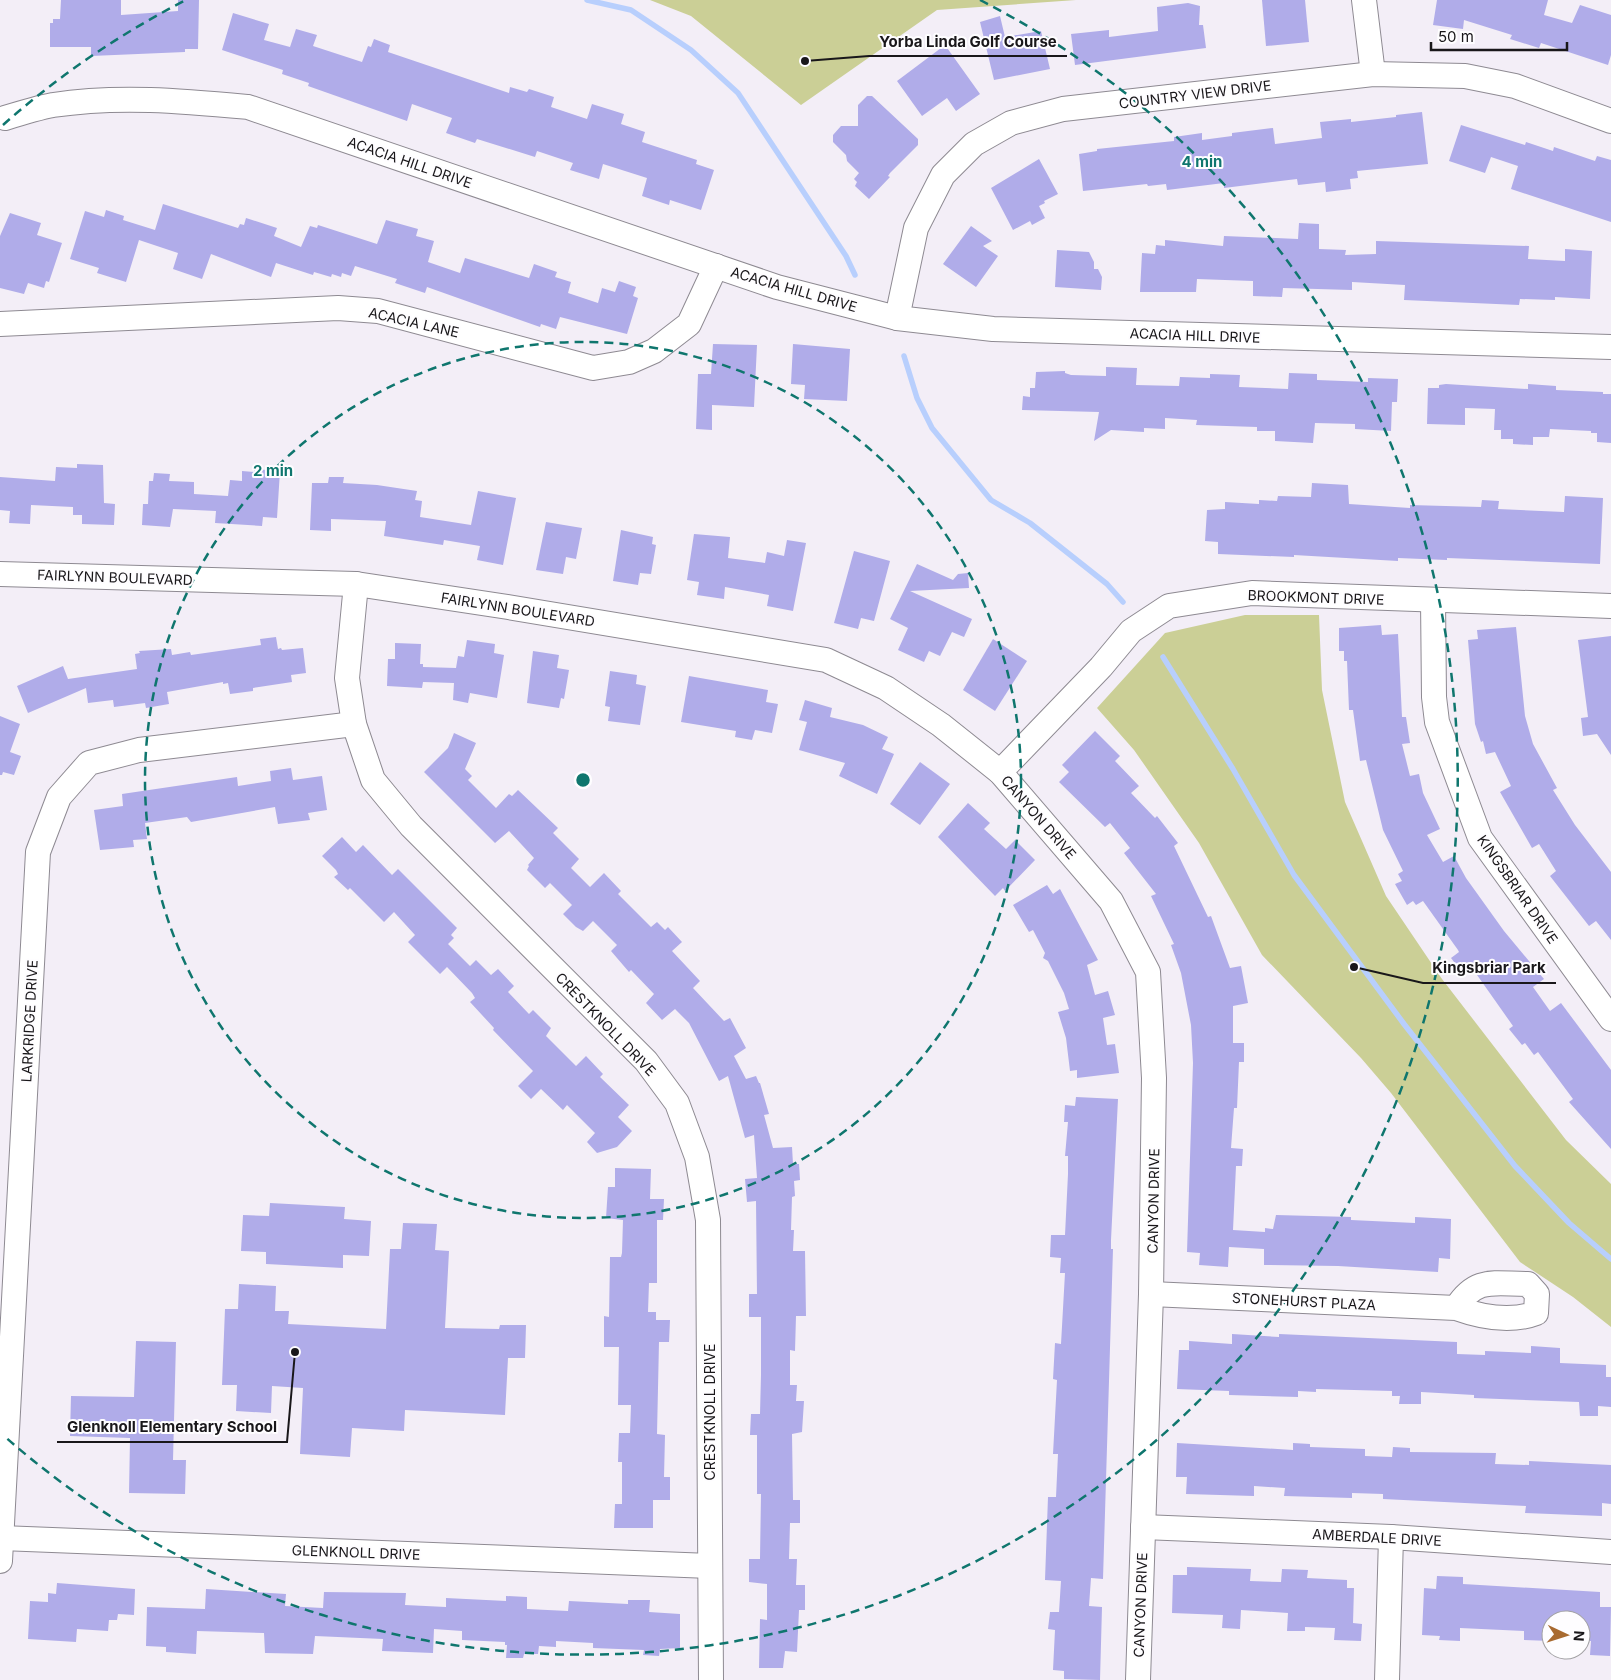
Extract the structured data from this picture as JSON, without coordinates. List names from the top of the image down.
{
  "streets": {
    "street": [
      "COUNTRY VIEW DRIVE",
      "ACACIA HILL DRIVE",
      "ACACIA LANE",
      "FAIRLYNN BOULEVARD",
      "BROOKMONT DRIVE",
      "CANYON DRIVE",
      "KINGSBRIAR DRIVE",
      "LARKRIDGE DRIVE",
      "CRESTKNOLL DRIVE",
      "STONEHURST PLAZA",
      "AMBERDALE DRIVE",
      "GLENKNOLL DRIVE"
    ]
  },
  "crossings": [
    ["COUNTRY VIEW DRIVE", "ACACIA HILL DRIVE"],
    ["ACACIA HILL DRIVE", "ACACIA LANE"],
    ["FAIRLYNN BOULEVARD", "BROOKMONT DRIVE"],
    ["FAIRLYNN BOULEVARD", "CANYON DRIVE"],
    ["FAIRLYNN BOULEVARD", "CRESTKNOLL DRIVE"],
    ["BROOKMONT DRIVE", "CANYON DRIVE"],
    ["BROOKMONT DRIVE", "KINGSBRIAR DRIVE"],
    ["CANYON DRIVE", "STONEHURST PLAZA"],
    ["CANYON DRIVE", "AMBERDALE DRIVE"],
    ["LARKRIDGE DRIVE", "CRESTKNOLL DRIVE"],
    ["LARKRIDGE DRIVE", "GLENKNOLL DRIVE"],
    ["CRESTKNOLL DRIVE", "GLENKNOLL DRIVE"]
  ],
  "places": ["Yorba Linda Golf Course", "Kingsbriar Park", "Glenknoll Elementary School"],
  "scale_bar": "50 m",
  "north": "right",
  "rings": ["4 min", "2 min"]
}
